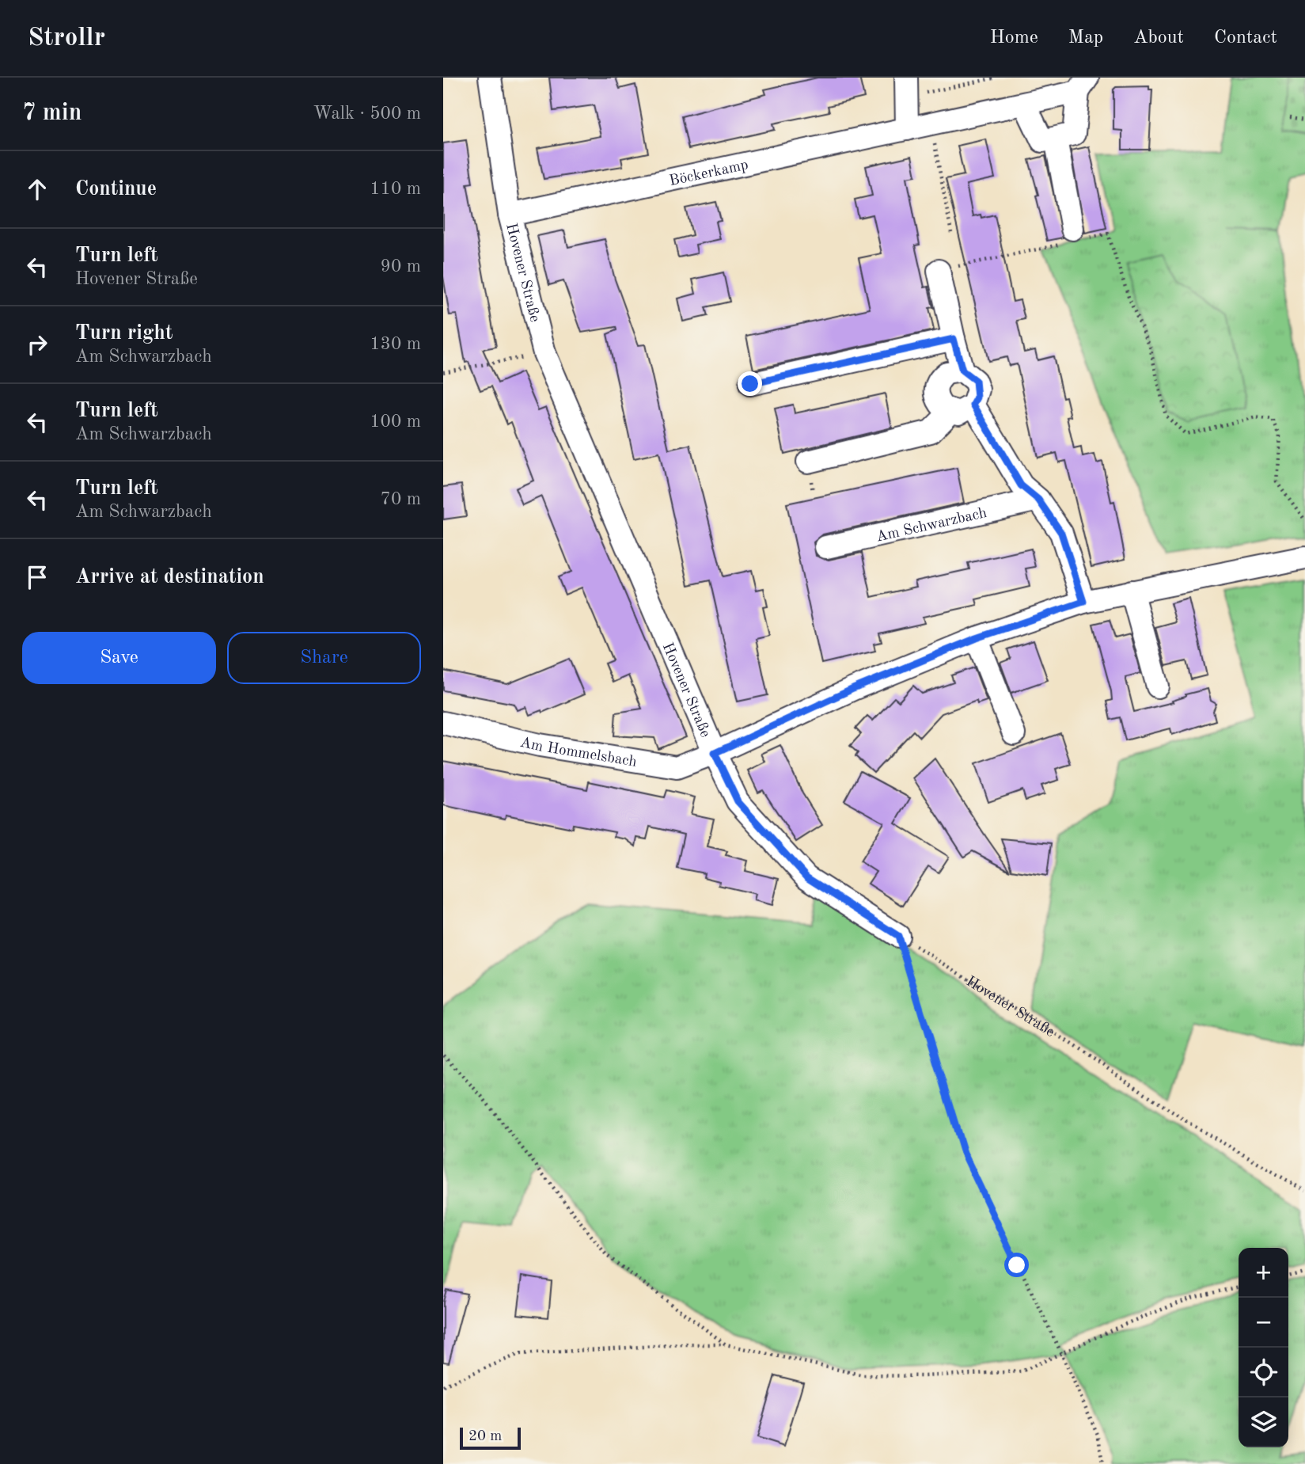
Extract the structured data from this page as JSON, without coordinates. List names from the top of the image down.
{
  "streets": {
    "street": [
      "Böckerkamp",
      "Hovener Straße",
      "Am Schwarzbach",
      "Am Hommelsbach"
    ]
  },
  "crossings": [
    ["Böckerkamp", "Hovener Straße"],
    ["Hovener Straße", "Am Hommelsbach"]
  ],
  "scale_bar": "20 m",
  "page": {
    "header": "Strollr",
    "nav": [
      "Home",
      "Map",
      "About",
      "Contact"
    ],
    "heading": ["7 min", "Walk · 500 m"],
    "list": [
      ["Continue", "110 m"],
      ["Turn left", "Hovener Straße", "90 m"],
      ["Turn right", "Am Schwarzbach", "130 m"],
      ["Turn left", "Am Schwarzbach", "100 m"],
      ["Turn left", "Am Schwarzbach", "70 m"],
      "Arrive at destination"
    ],
    "buttons": ["Save", "Share"],
    "map_buttons": ["+", "−"],
    "scale": "20 m"
  }
}
